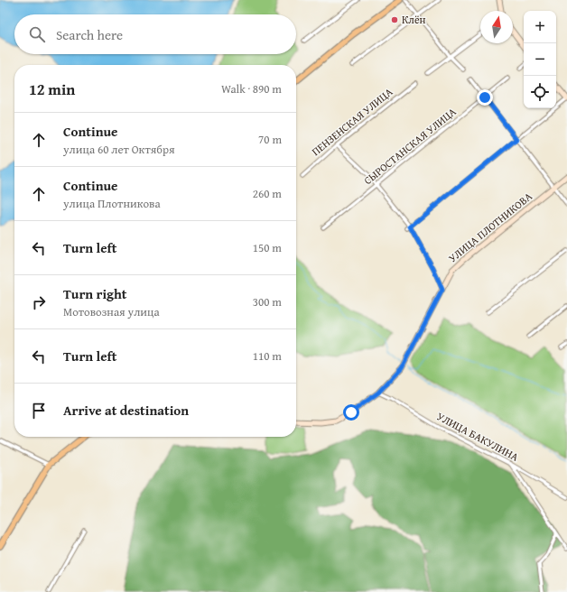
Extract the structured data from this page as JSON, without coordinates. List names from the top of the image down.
{
  "streets": {
    "street": [
      "ПЕНЗЕНСКАЯ УЛИЦА",
      "СЫРОСТАНСКАЯ УЛИЦА",
      "УЛИЦА ПЛОТНИКОВА",
      "УЛИЦА БАКУЛИНА"
    ]
  },
  "crossings": [
    ["УЛИЦА ПЛОТНИКОВА", "УЛИЦА БАКУЛИНА"]
  ],
  "places": ["Клён"],
  "north": "top",
  "page": {
    "map_buttons": ["+", "−"],
    "search": "Search here",
    "heading": ["12 min", "Walk · 890 m"],
    "list": [
      ["Continue", "улица 60 лет Октября", "70 m"],
      ["Continue", "улица Плотникова", "260 m"],
      ["Turn left", "150 m"],
      ["Turn right", "Мотовозная улица", "300 m"],
      ["Turn left", "110 m"],
      "Arrive at destination"
    ]
  }
}
